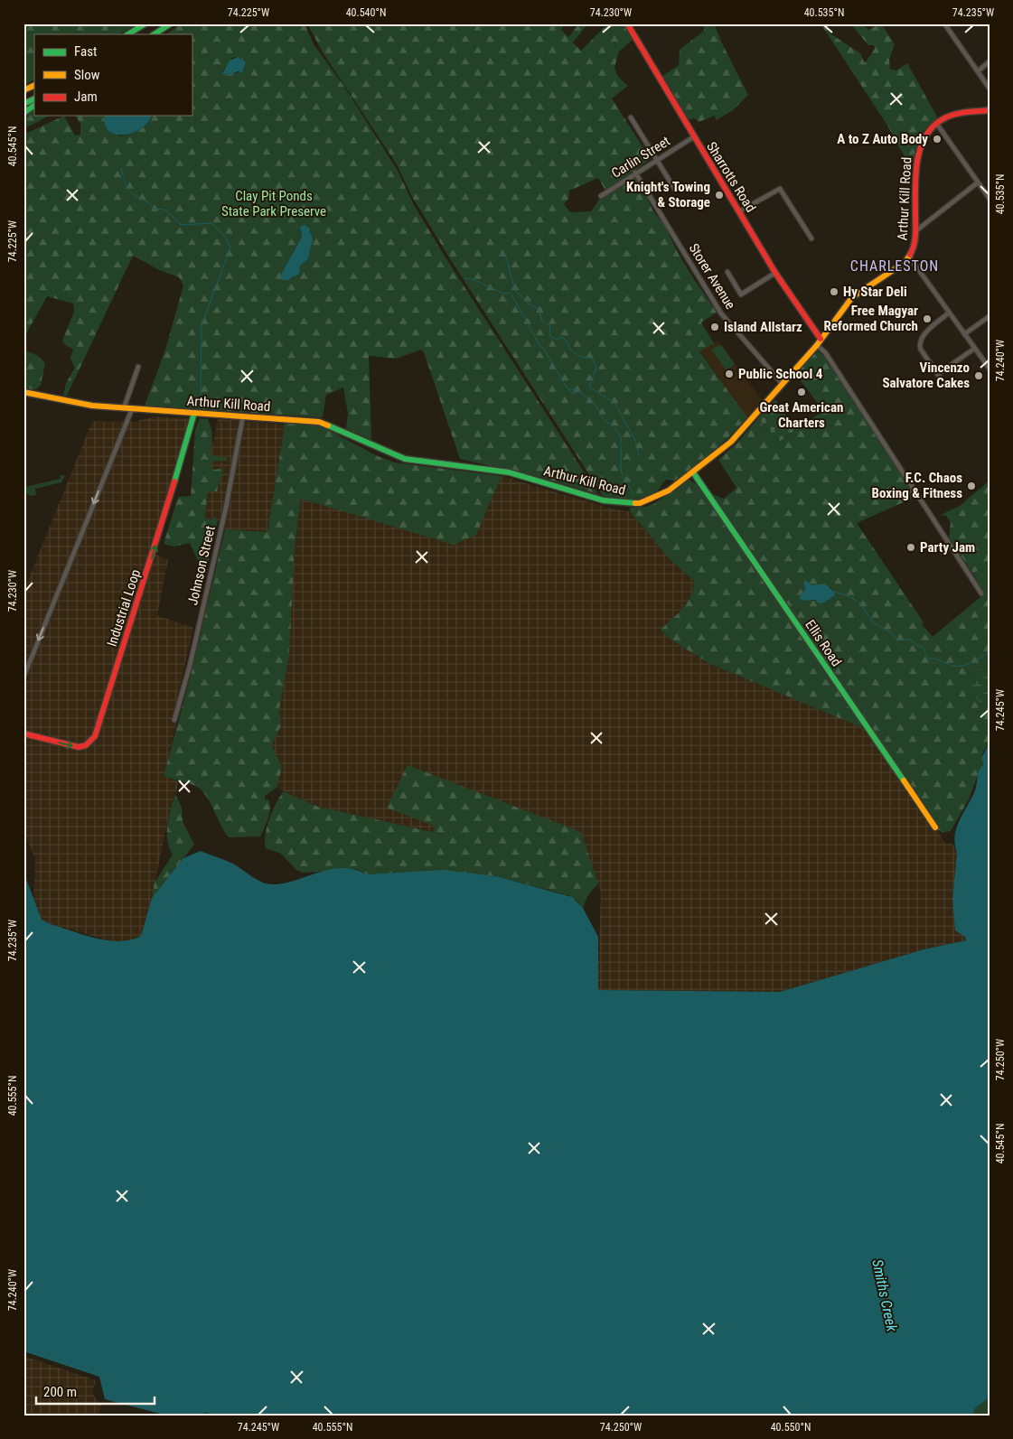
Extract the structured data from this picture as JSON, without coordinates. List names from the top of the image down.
{
  "streets": {
    "main road": [
      "Sharrotts Road",
      "Arthur Kill Road",
      "Industrial Loop",
      "Ellis Road"
    ],
    "street": ["Carlin Street", "Storer Avenue", "Johnson Street"]
  },
  "crossings": [
    ["Carlin Street", "Sharrotts Road"],
    ["Carlin Street", "Storer Avenue"],
    ["Sharrotts Road", "Arthur Kill Road"],
    ["Arthur Kill Road", "Storer Avenue"],
    ["Arthur Kill Road", "Johnson Street"],
    ["Arthur Kill Road", "Industrial Loop"],
    ["Arthur Kill Road", "Ellis Road"]
  ],
  "one_way": ["Industrial Loop"],
  "districts": ["CHARLESTON"],
  "water": ["Smiths Creek"],
  "parks": ["Clay Pit Ponds State Park Preserve"],
  "places": [
    "A to Z Auto Body",
    "Knight's Towing & Storage",
    "Hy Star Deli",
    "Free Magyar Reformed Church",
    "Island Allstarz",
    "Public School 4",
    "Vincenzo Salvatore Cakes",
    "Great American Charters",
    "F.C. Chaos Boxing & Fitness",
    "Party Jam"
  ],
  "legend": ["Fast", "Slow", "Jam"],
  "scale_bar": "200 m",
  "coordinates": [
    "74.225°W",
    "40.540°N",
    "74.230°W",
    "40.535°N",
    "74.235°W",
    "40.545°N",
    "74.240°W",
    "74.245°W",
    "74.250°W",
    "40.555°N",
    "40.550°N"
  ]
}
